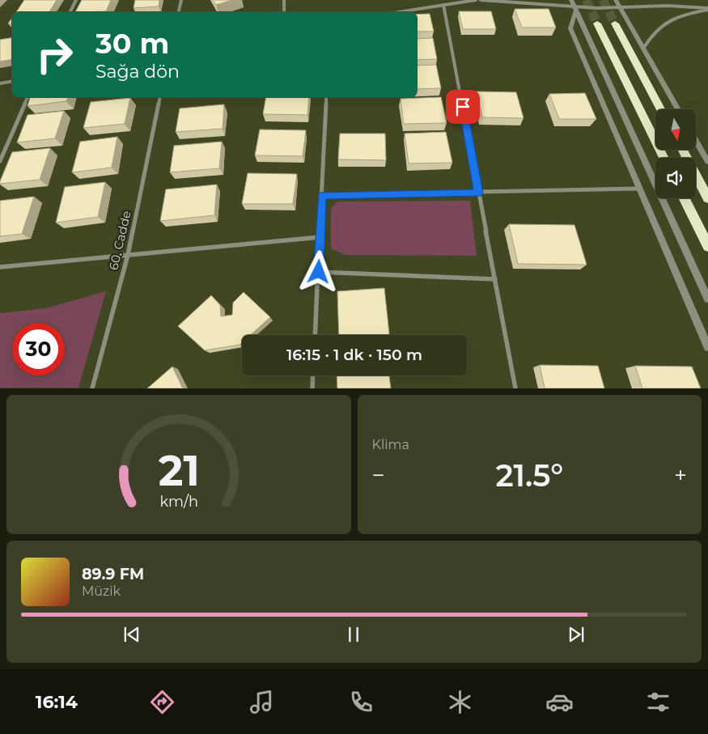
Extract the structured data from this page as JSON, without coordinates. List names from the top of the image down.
{
  "streets": {
    "street": ["60. Cadde"]
  },
  "north": "bottom",
  "page": {
    "turn": ["30 m", "Sağa dön"],
    "limit": "30",
    "trip": "16:15 · 1 dk · 150 m",
    "tile": "Klima",
    "heat": ["−", "21.5°", "+"],
    "song": ["89.9 FM", "Müzik"],
    "tabs": "16:14",
    "gauge": ["21", "km/h"]
  }
}
